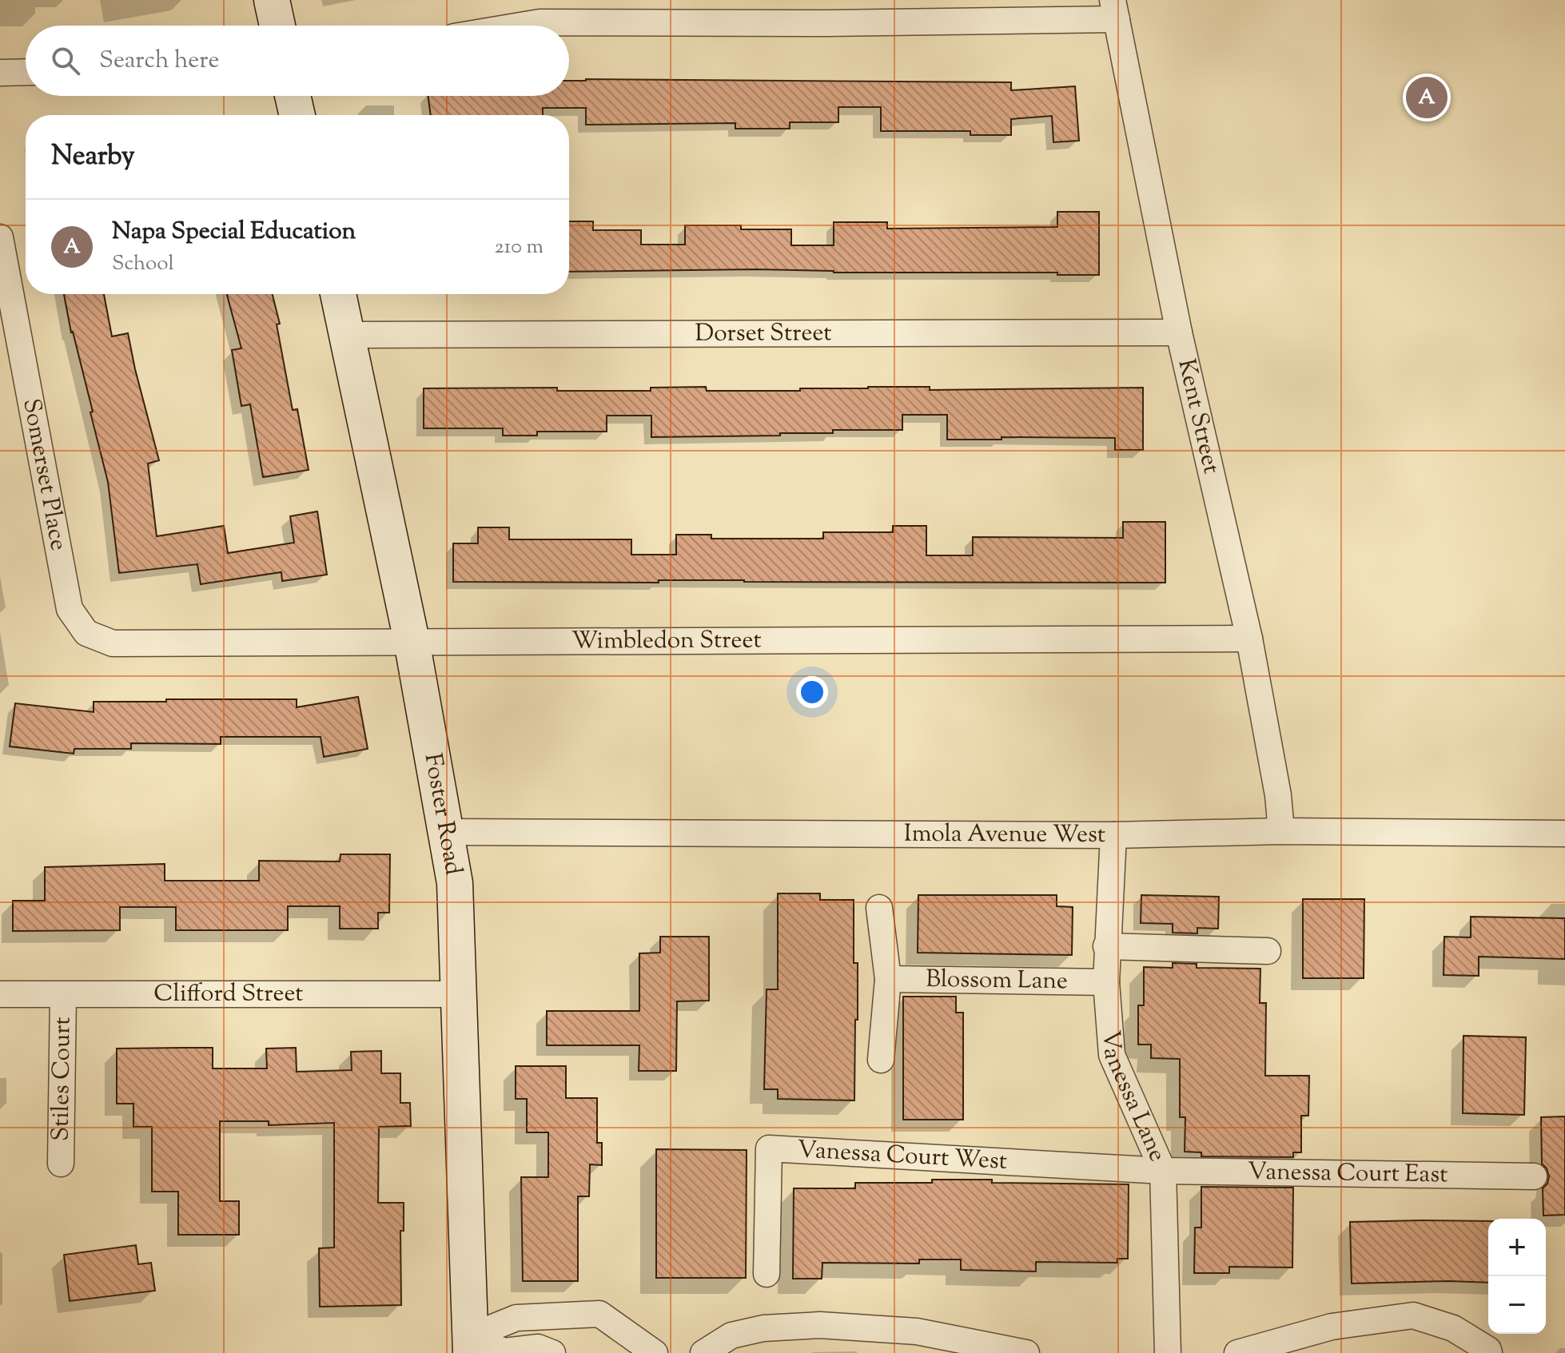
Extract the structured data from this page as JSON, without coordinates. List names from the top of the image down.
{
  "streets": {
    "street": [
      "Dorset Street",
      "Kent Street",
      "Somerset Place",
      "Wimbledon Street",
      "Foster Road",
      "Imola Avenue West",
      "Blossom Lane",
      "Clifford Street",
      "Stiles Court",
      "Vanessa Lane",
      "Vanessa Court West",
      "Vanessa Court East"
    ]
  },
  "crossings": [
    ["Dorset Street", "Kent Street"],
    ["Dorset Street", "Foster Road"],
    ["Kent Street", "Wimbledon Street"],
    ["Kent Street", "Imola Avenue West"],
    ["Somerset Place", "Wimbledon Street"],
    ["Wimbledon Street", "Foster Road"],
    ["Foster Road", "Imola Avenue West"],
    ["Foster Road", "Clifford Street"],
    ["Imola Avenue West", "Vanessa Lane"],
    ["Blossom Lane", "Vanessa Lane"],
    ["Clifford Street", "Stiles Court"],
    ["Vanessa Lane", "Vanessa Court West"],
    ["Vanessa Lane", "Vanessa Court East"],
    ["Vanessa Court West", "Vanessa Court East"]
  ],
  "page": {
    "search": "Search here",
    "pins": "A",
    "heading": "Nearby",
    "list": [
      {
        "mark": "A",
        "name": "Napa Special Education",
        "note": "School",
        "value": "210 m"
      }
    ],
    "map_buttons": ["+", "−"]
  }
}
